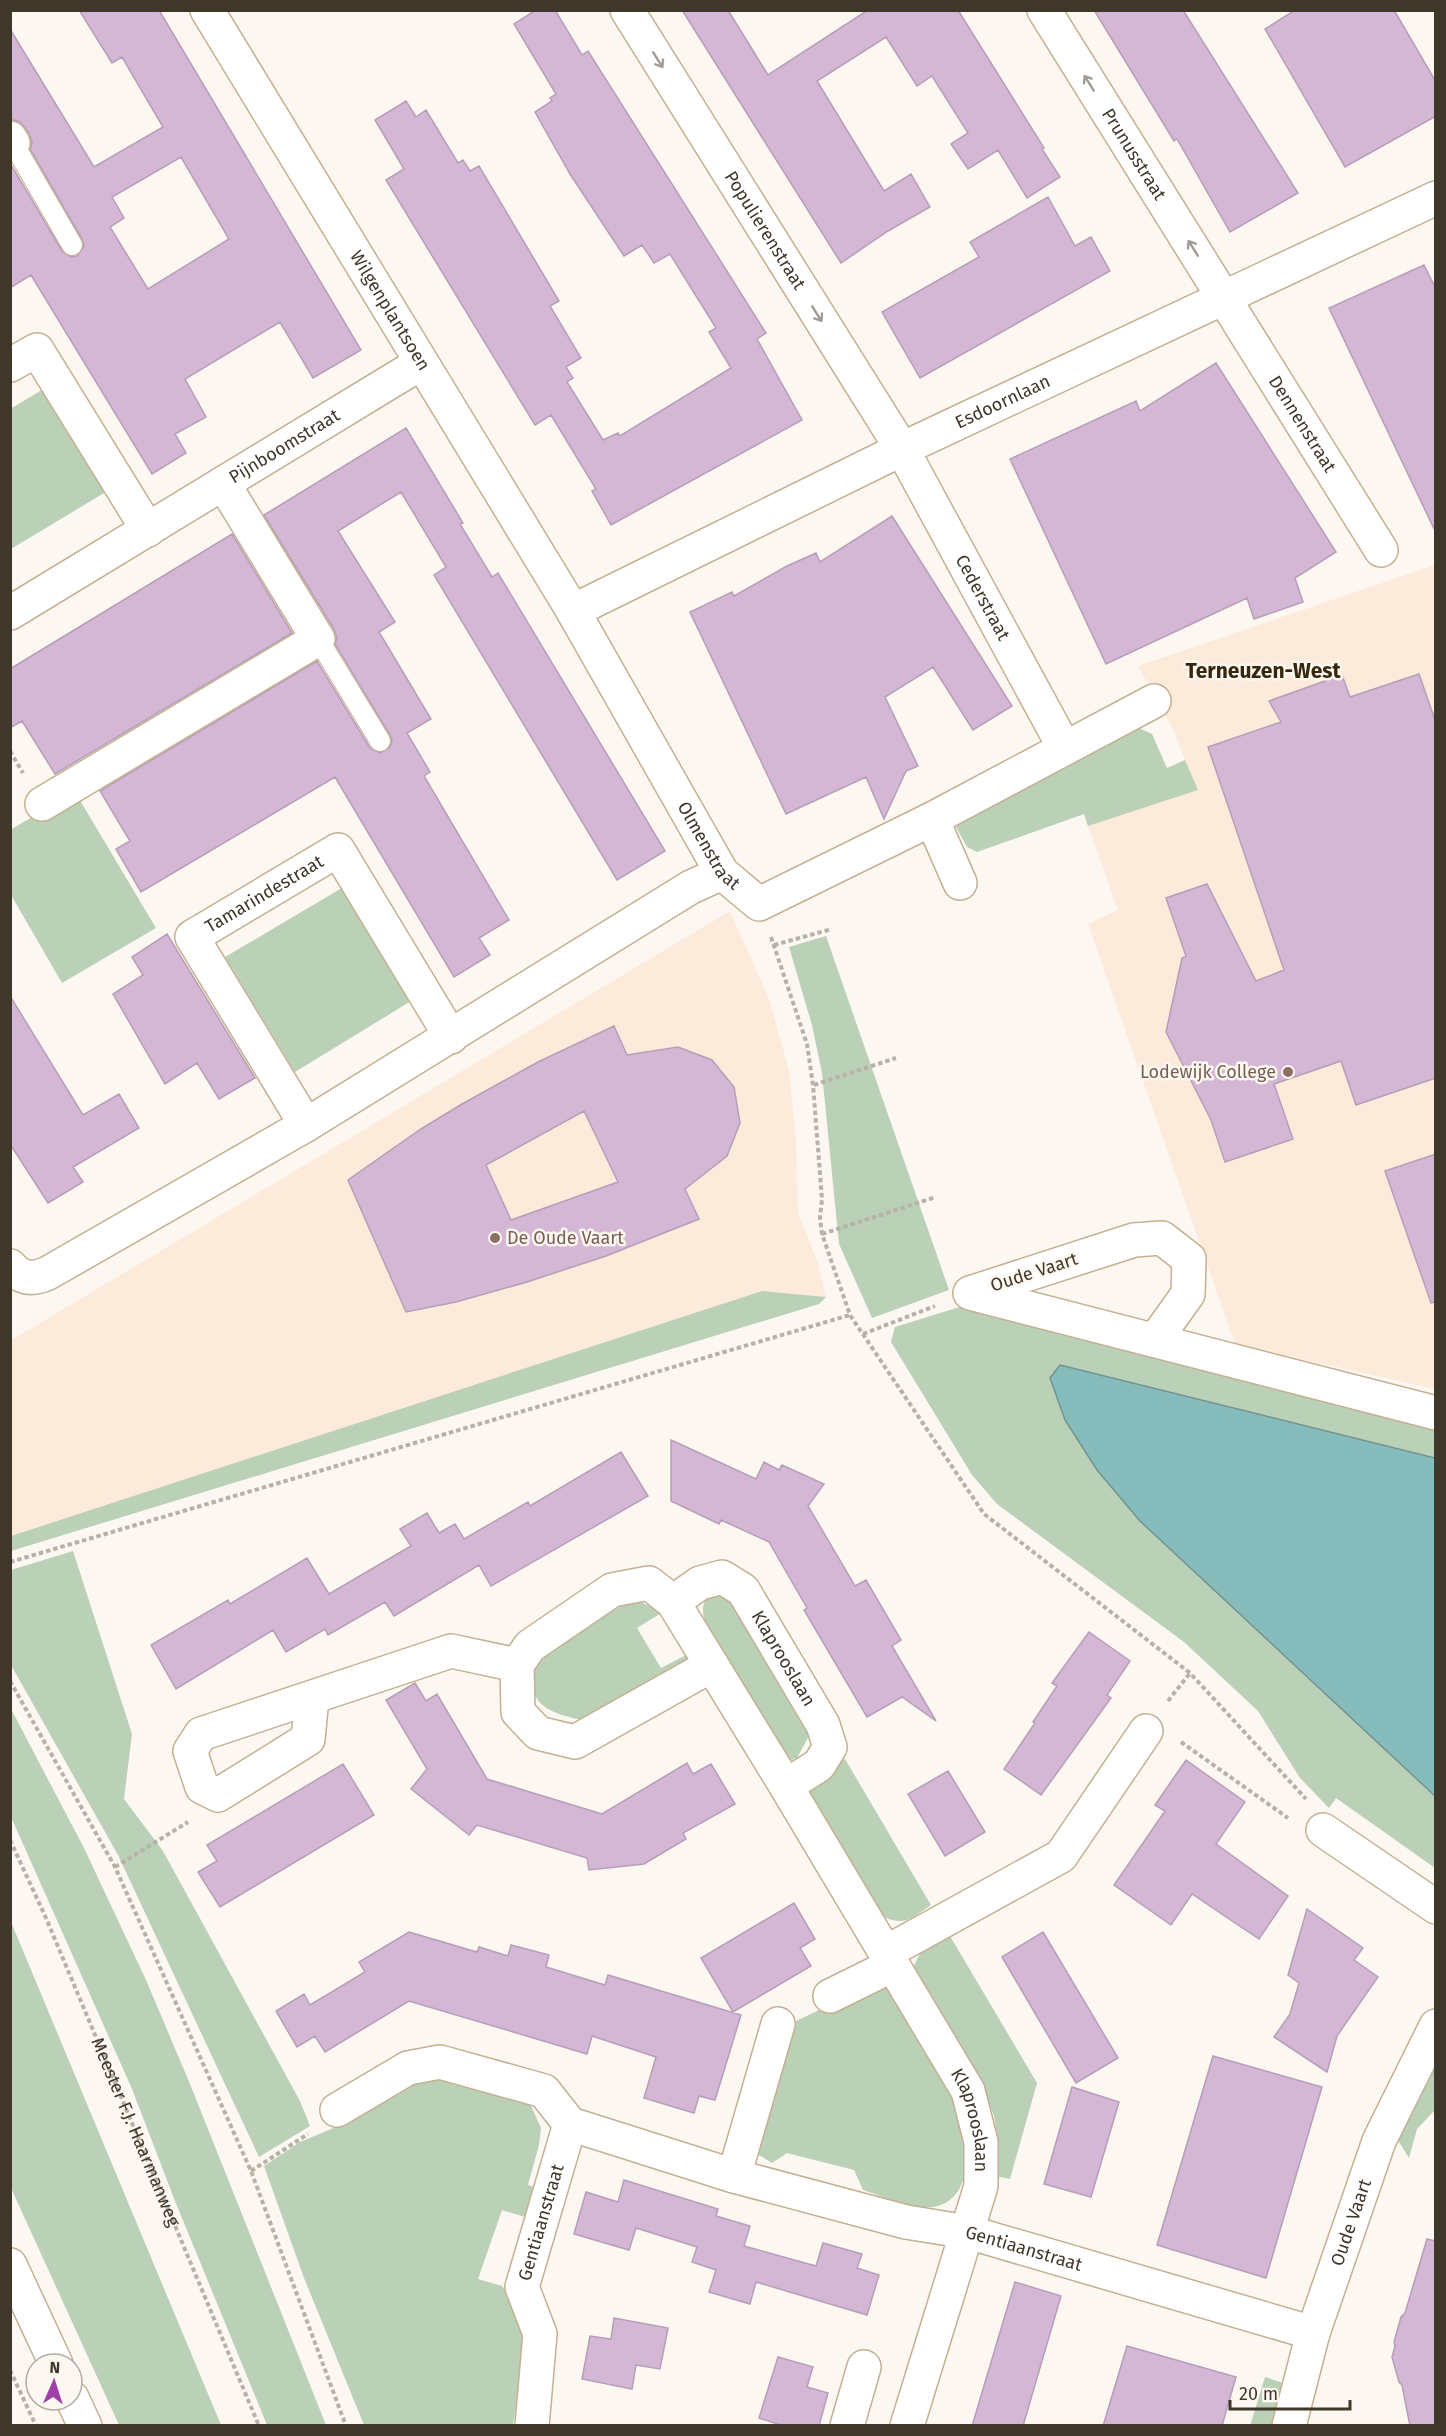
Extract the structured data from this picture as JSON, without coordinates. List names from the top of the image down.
{
  "streets": {
    "street": [
      "Prunusstraat",
      "Populierenstraat",
      "Wilgenplantsoen",
      "Esdoornlaan",
      "Dennenstraat",
      "Pijnboomstraat",
      "Cederstraat",
      "Olmenstraat",
      "Tamarindestraat",
      "Oude Vaart",
      "Klaprooslaan",
      "Gentiaanstraat"
    ],
    "path": ["Meester F.J. Haarmanweg"]
  },
  "crossings": [
    ["Prunusstraat", "Esdoornlaan"],
    ["Prunusstraat", "Dennenstraat"],
    ["Populierenstraat", "Esdoornlaan"],
    ["Populierenstraat", "Cederstraat"],
    ["Wilgenplantsoen", "Esdoornlaan"],
    ["Wilgenplantsoen", "Pijnboomstraat"],
    ["Wilgenplantsoen", "Olmenstraat"],
    ["Esdoornlaan", "Dennenstraat"],
    ["Esdoornlaan", "Cederstraat"],
    ["Esdoornlaan", "Olmenstraat"],
    ["Cederstraat", "Olmenstraat"],
    ["Oude Vaart", "Gentiaanstraat"],
    ["Klaprooslaan", "Gentiaanstraat"]
  ],
  "one_way": ["Prunusstraat", "Populierenstraat"],
  "districts": ["Terneuzen-West"],
  "places": ["Lodewijk College", "De Oude Vaart"],
  "scale_bar": "20 m",
  "north": "top"
}
